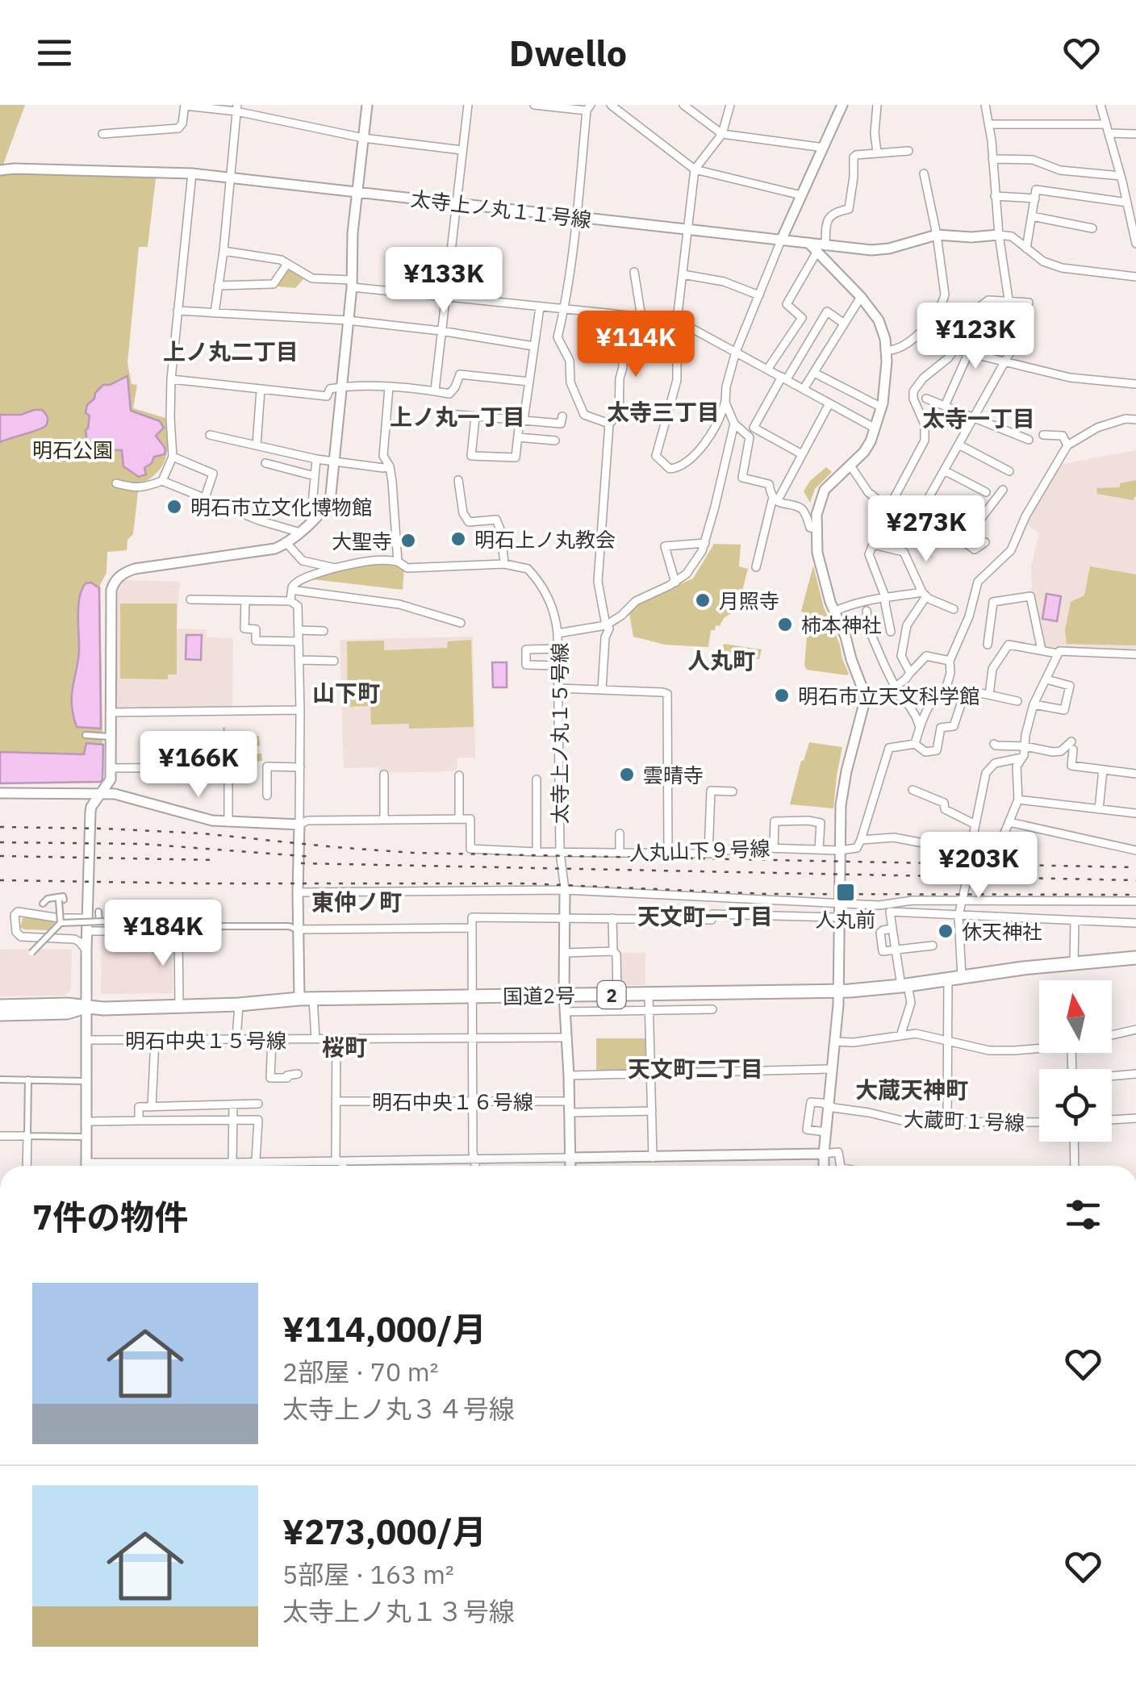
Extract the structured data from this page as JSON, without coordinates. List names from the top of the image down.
{
  "streets": {
    "highway": ["2", "国道2号"],
    "street": [
      "太寺上ノ丸１１号線",
      "太寺上ノ丸１５号線",
      "人丸山下９号線",
      "明石中央１５号線",
      "明石中央１６号線",
      "大蔵町１号線"
    ]
  },
  "crossings": [
    ["太寺上ノ丸１５号線", "人丸山下９号線"],
    ["太寺上ノ丸１５号線", "国道2号"],
    ["太寺上ノ丸１５号線", "明石中央１５号線"],
    ["太寺上ノ丸１５号線", "明石中央１６号線"]
  ],
  "districts": [
    "上ノ丸二丁目",
    "太寺三丁目",
    "上ノ丸一丁目",
    "太寺一丁目",
    "人丸町",
    "山下町",
    "東仲ノ町",
    "天文町一丁目",
    "桜町",
    "天文町二丁目",
    "大蔵天神町"
  ],
  "parks": ["明石公園"],
  "places": {
    "other": [
      "明石市立文化博物館",
      "明石上ノ丸教会",
      "大聖寺",
      "月照寺",
      "柿本神社",
      "明石市立天文科学館",
      "雲晴寺",
      "休天神社"
    ],
    "transit": ["人丸前"]
  },
  "north": "top",
  "page": {
    "header": "Dwello",
    "price": [
      "¥133K",
      "¥123K",
      "¥114K",
      "¥273K",
      "¥166K",
      "¥203K",
      "¥184K"
    ],
    "heading": "7件の物件",
    "list": [
      {
        "name": "¥114,000/月",
        "note": "2部屋 · 70 m² · 太寺上ノ丸３４号線"
      },
      {
        "name": "¥273,000/月",
        "note": "5部屋 · 163 m² · 太寺上ノ丸１３号線"
      }
    ]
  }
}
